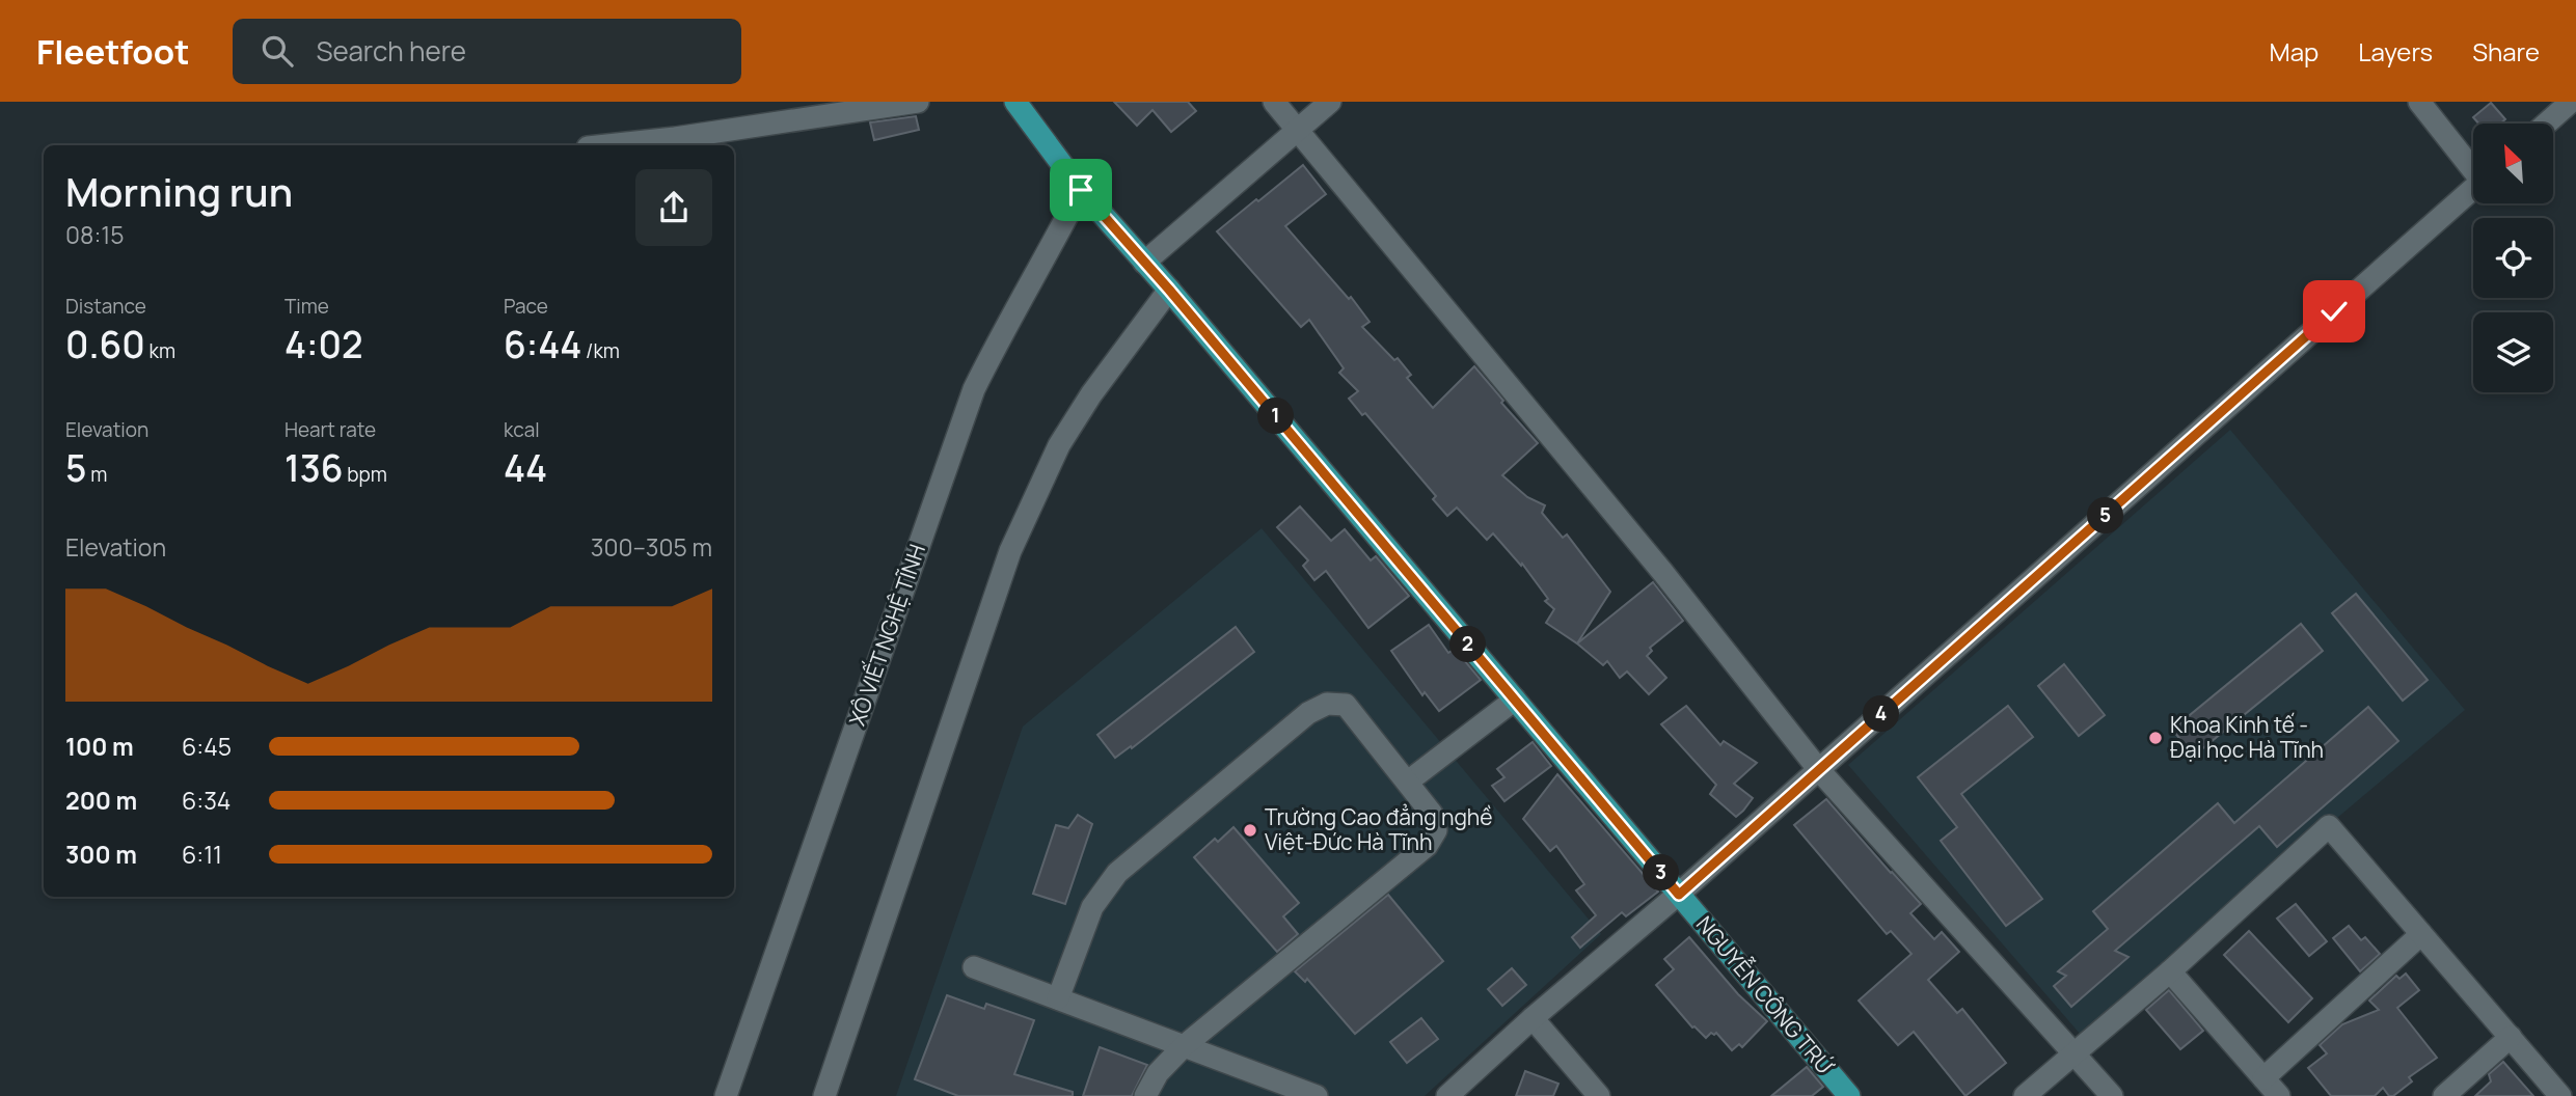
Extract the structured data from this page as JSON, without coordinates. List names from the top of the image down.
{
  "streets": {
    "main road": ["NGUYỄN CÔNG TRỨ"],
    "street": ["XÔ VIẾT NGHỆ TĨNH"]
  },
  "crossings": [
    ["XÔ VIẾT NGHỆ TĨNH", "NGUYỄN CÔNG TRỨ"]
  ],
  "places": ["Khoa Kinh tế - Đại học Hà Tĩnh", "Trường Cao đẳng nghề Việt-Đức Hà Tĩnh"],
  "north": "top left",
  "page": {
    "header": "Fleetfoot",
    "search": "Search here",
    "nav": ["Map", "Layers", "Share"],
    "heading": ["Morning run", "08:15"],
    "stats": [
      ["Distance", "0.60 km"],
      ["Time", "4:02"],
      ["Pace", "6:44 /km"],
      ["Elevation", "5 m"],
      ["Heart rate", "136 bpm"],
      ["kcal", "44"]
    ],
    "pins": [
      "1",
      "5",
      "2",
      "4",
      "3"
    ],
    "chart": ["Elevation", "300–305 m"],
    "list": [
      {
        "name": "100 m",
        "note": "6:45"
      },
      {
        "name": "200 m",
        "note": "6:34"
      },
      {
        "name": "300 m",
        "note": "6:11"
      }
    ]
  }
}
